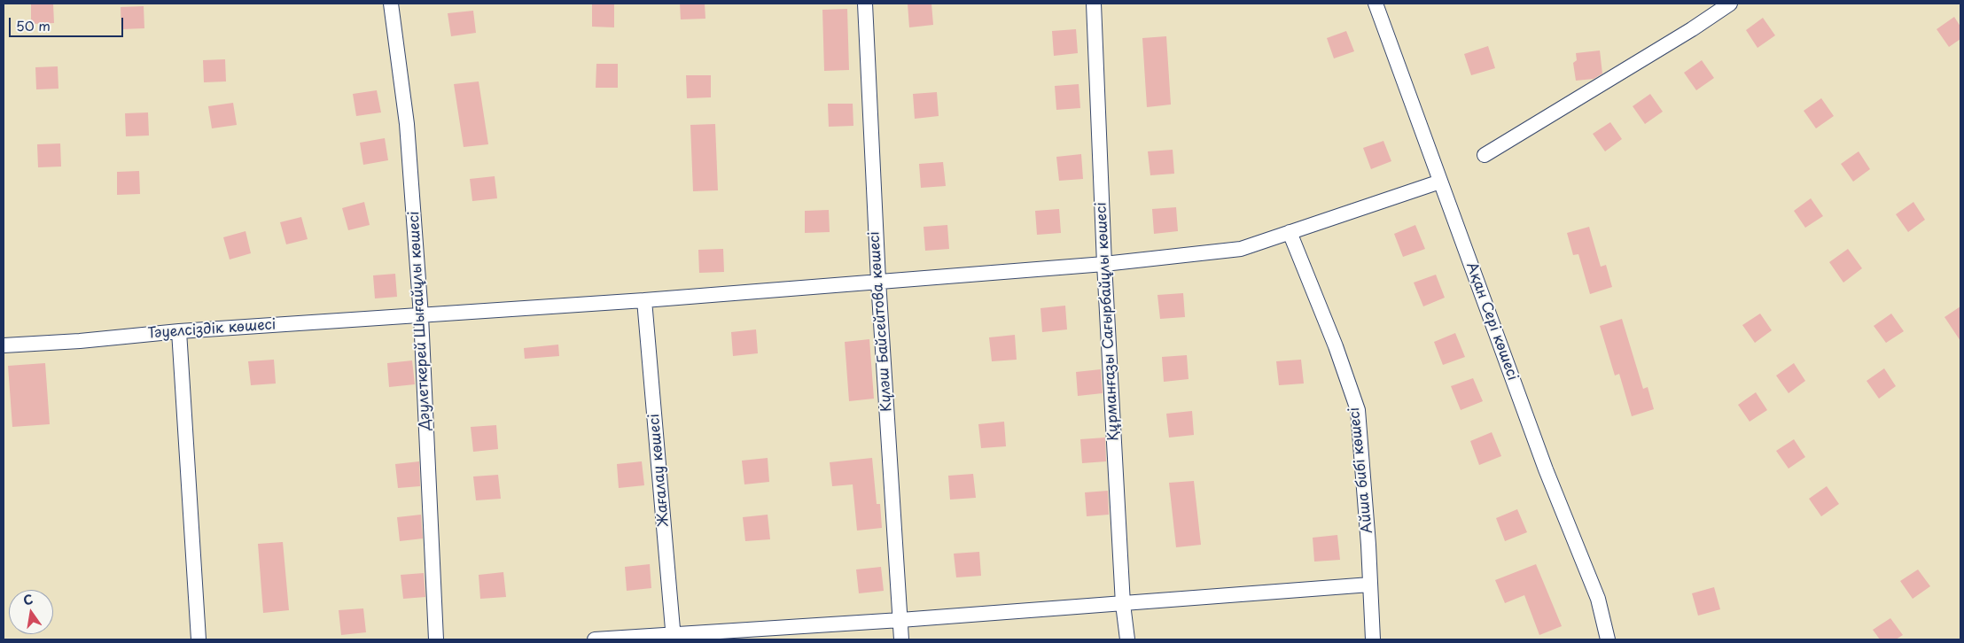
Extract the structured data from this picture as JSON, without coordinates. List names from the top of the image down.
{
  "streets": {
    "street": [
      "Дәулеткерей Шығайұлы көшесі",
      "Күләш Байсейтова көшесі",
      "Құрманғазы Сағырбайұлы көшесі",
      "Ақан Сері көшесі",
      "Тәуелсіздік көшесі",
      "Жағалау көшесі",
      "Айша бибі көшесі"
    ]
  },
  "crossings": [
    ["Дәулеткерей Шығайұлы көшесі", "Тәуелсіздік көшесі"],
    ["Күләш Байсейтова көшесі", "Тәуелсіздік көшесі"],
    ["Құрманғазы Сағырбайұлы көшесі", "Тәуелсіздік көшесі"],
    ["Ақан Сері көшесі", "Тәуелсіздік көшесі"],
    ["Тәуелсіздік көшесі", "Жағалау көшесі"],
    ["Тәуелсіздік көшесі", "Айша бибі көшесі"]
  ],
  "scale_bar": "50 m",
  "north": "top"
}
